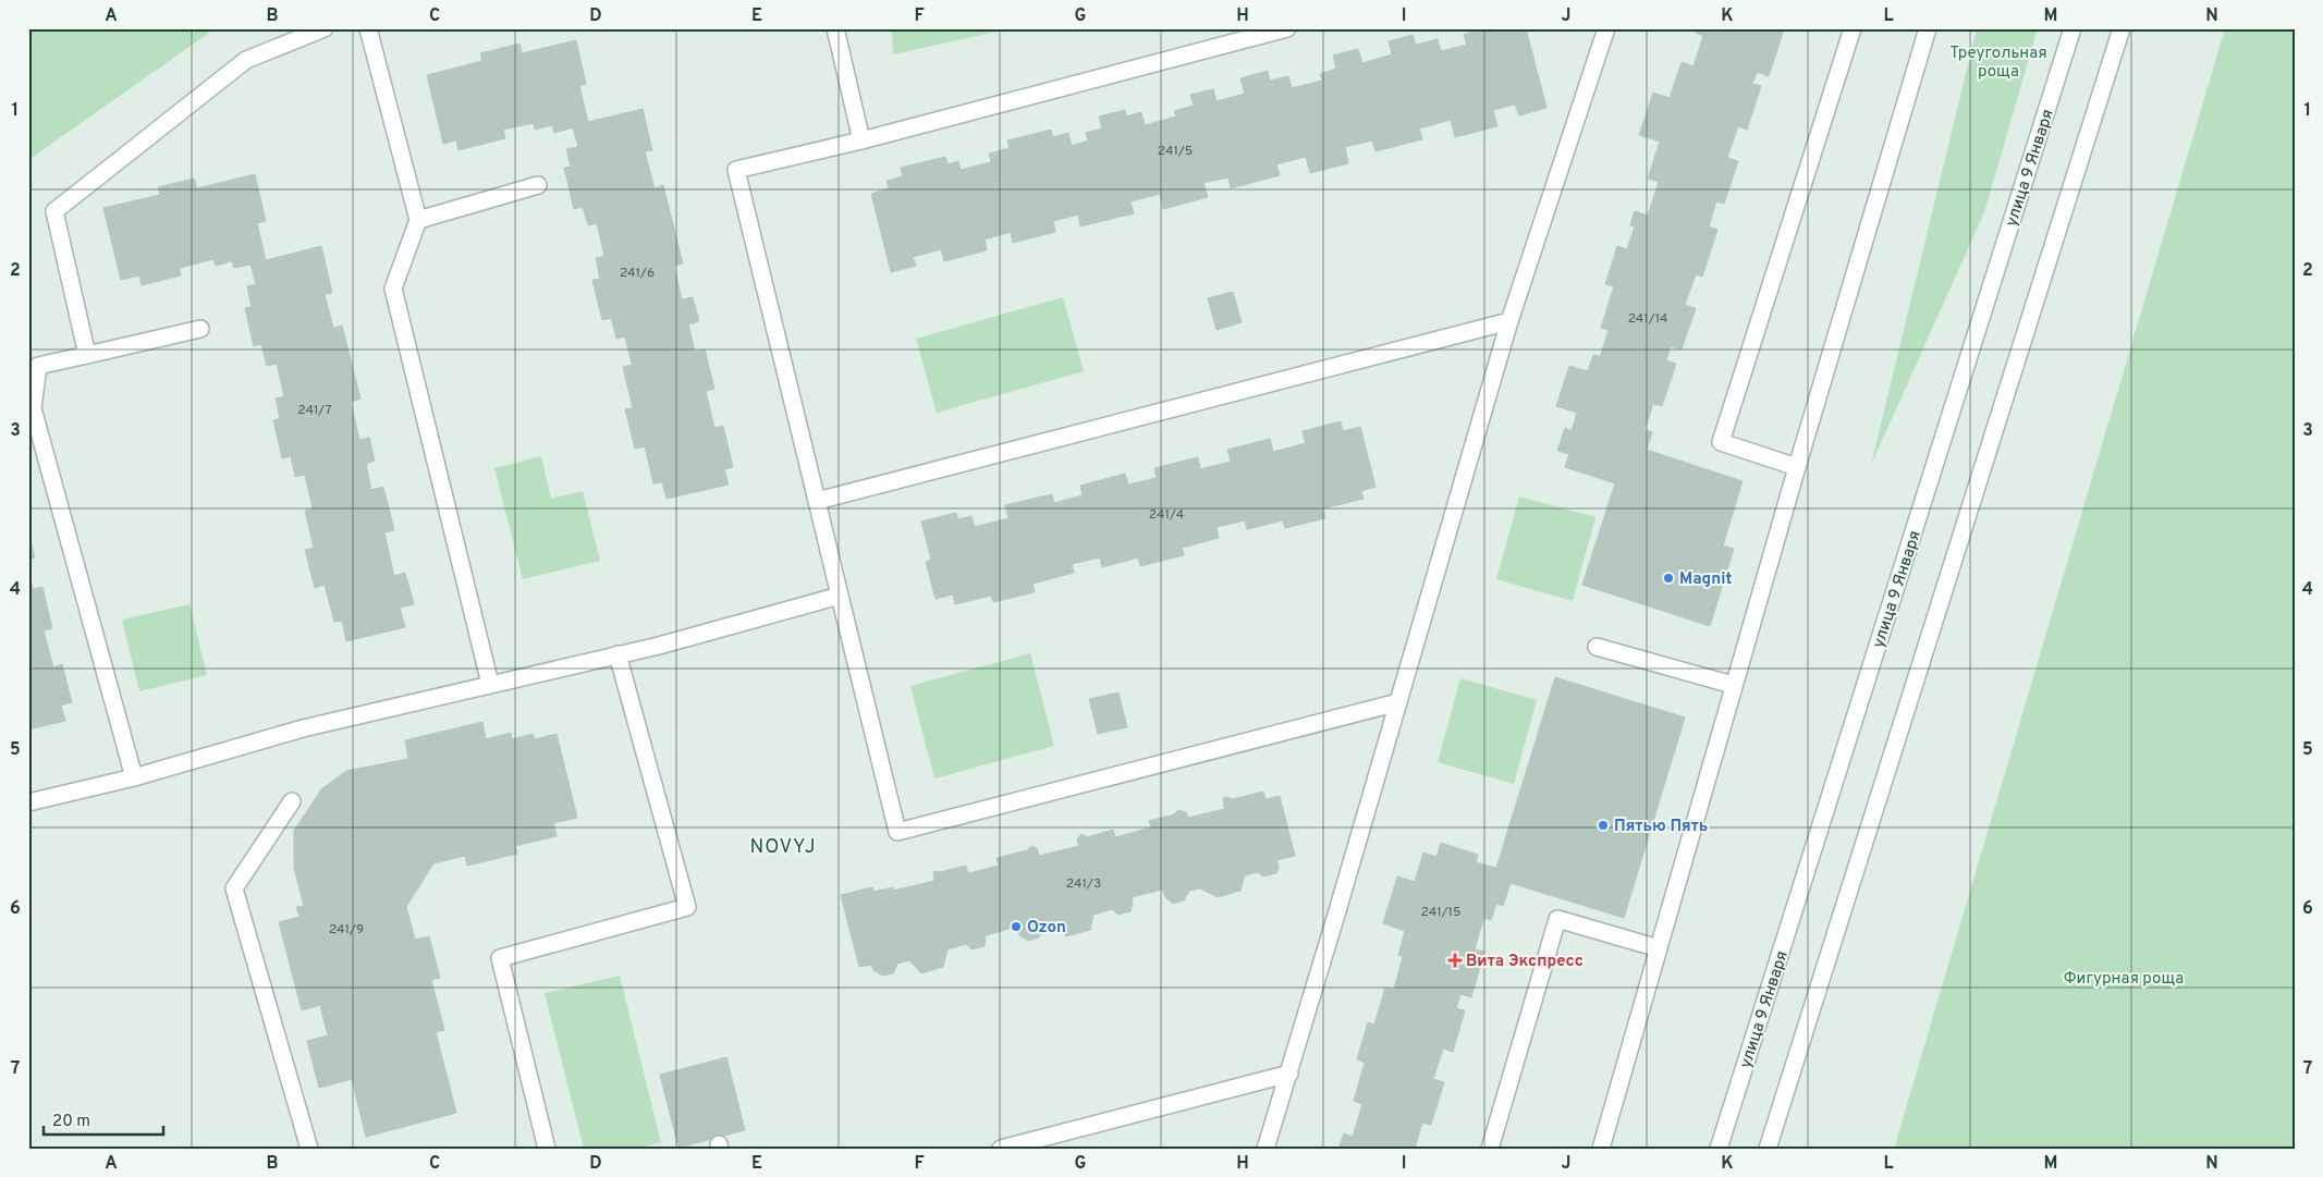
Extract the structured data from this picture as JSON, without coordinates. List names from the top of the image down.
{
  "streets": {
    "main road": ["улица 9 Января"]
  },
  "districts": ["NOVYJ"],
  "parks": ["Треугольная роща", "Фигурная роща"],
  "places": {
    "other": ["Magnit", "Пятью Пять", "Ozon"],
    "health": ["Вита Экспресс"]
  },
  "house_numbers": [
    "241/5",
    "241/6",
    "241/14",
    "241/7",
    "241/4",
    "241/3",
    "241/15",
    "241/9"
  ],
  "scale_bar": "20 m",
  "grid": {
    "columns": [
      "A",
      "B",
      "C",
      "D",
      "E",
      "F",
      "G",
      "H",
      "I",
      "J",
      "K",
      "L",
      "M",
      "N"
    ],
    "rows": [
      "1",
      "2",
      "3",
      "4",
      "5",
      "6",
      "7"
    ]
  }
}
